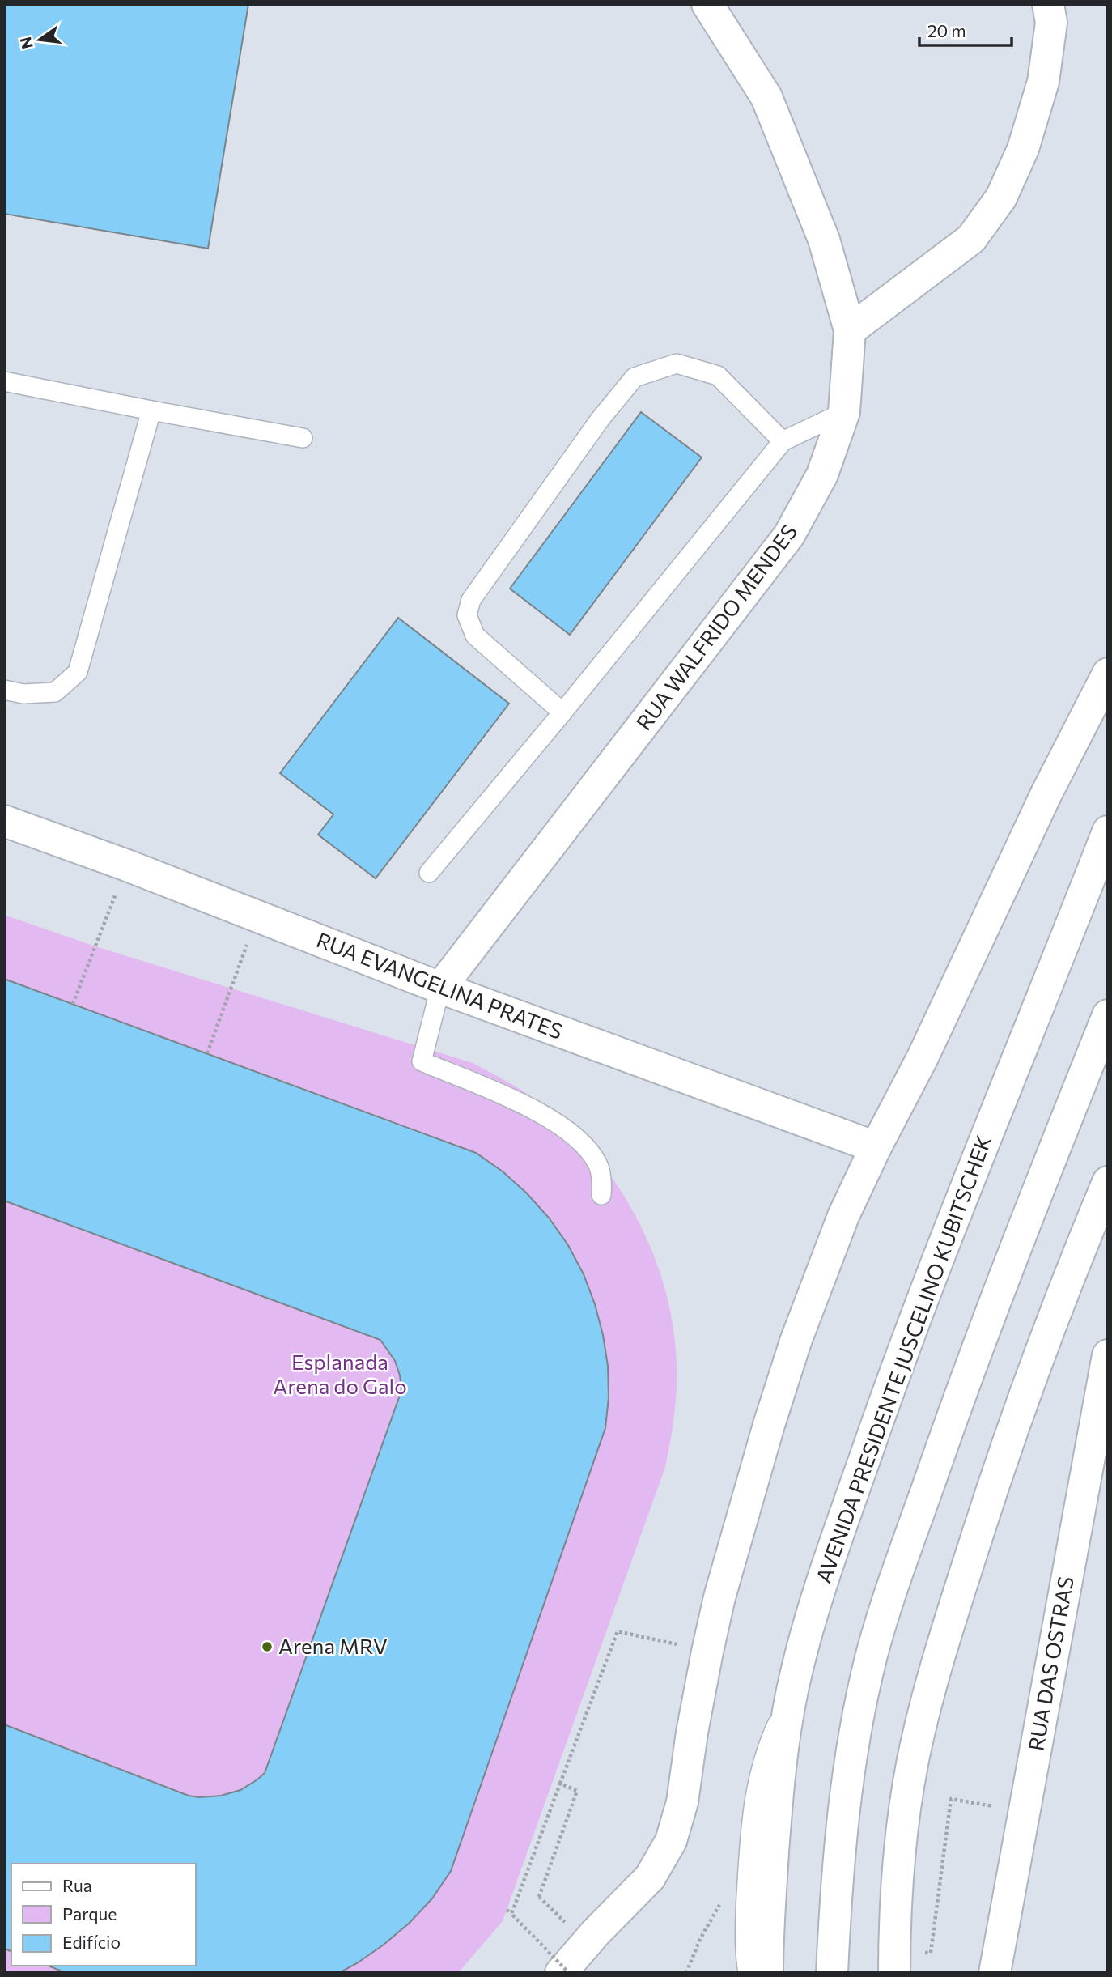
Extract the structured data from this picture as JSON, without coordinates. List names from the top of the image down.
{
  "streets": {
    "main road": [
      "RUA WALFRIDO MENDES",
      "RUA EVANGELINA PRATES",
      "AVENIDA PRESIDENTE JUSCELINO KUBITSCHEK",
      "RUA DAS OSTRAS"
    ]
  },
  "crossings": [
    ["RUA WALFRIDO MENDES", "RUA EVANGELINA PRATES"]
  ],
  "parks": ["Esplanada Arena do Galo"],
  "places": ["Arena MRV"],
  "legend": ["Rua", "Parque", "Edifício"],
  "scale_bar": "20 m",
  "north": "left"
}
